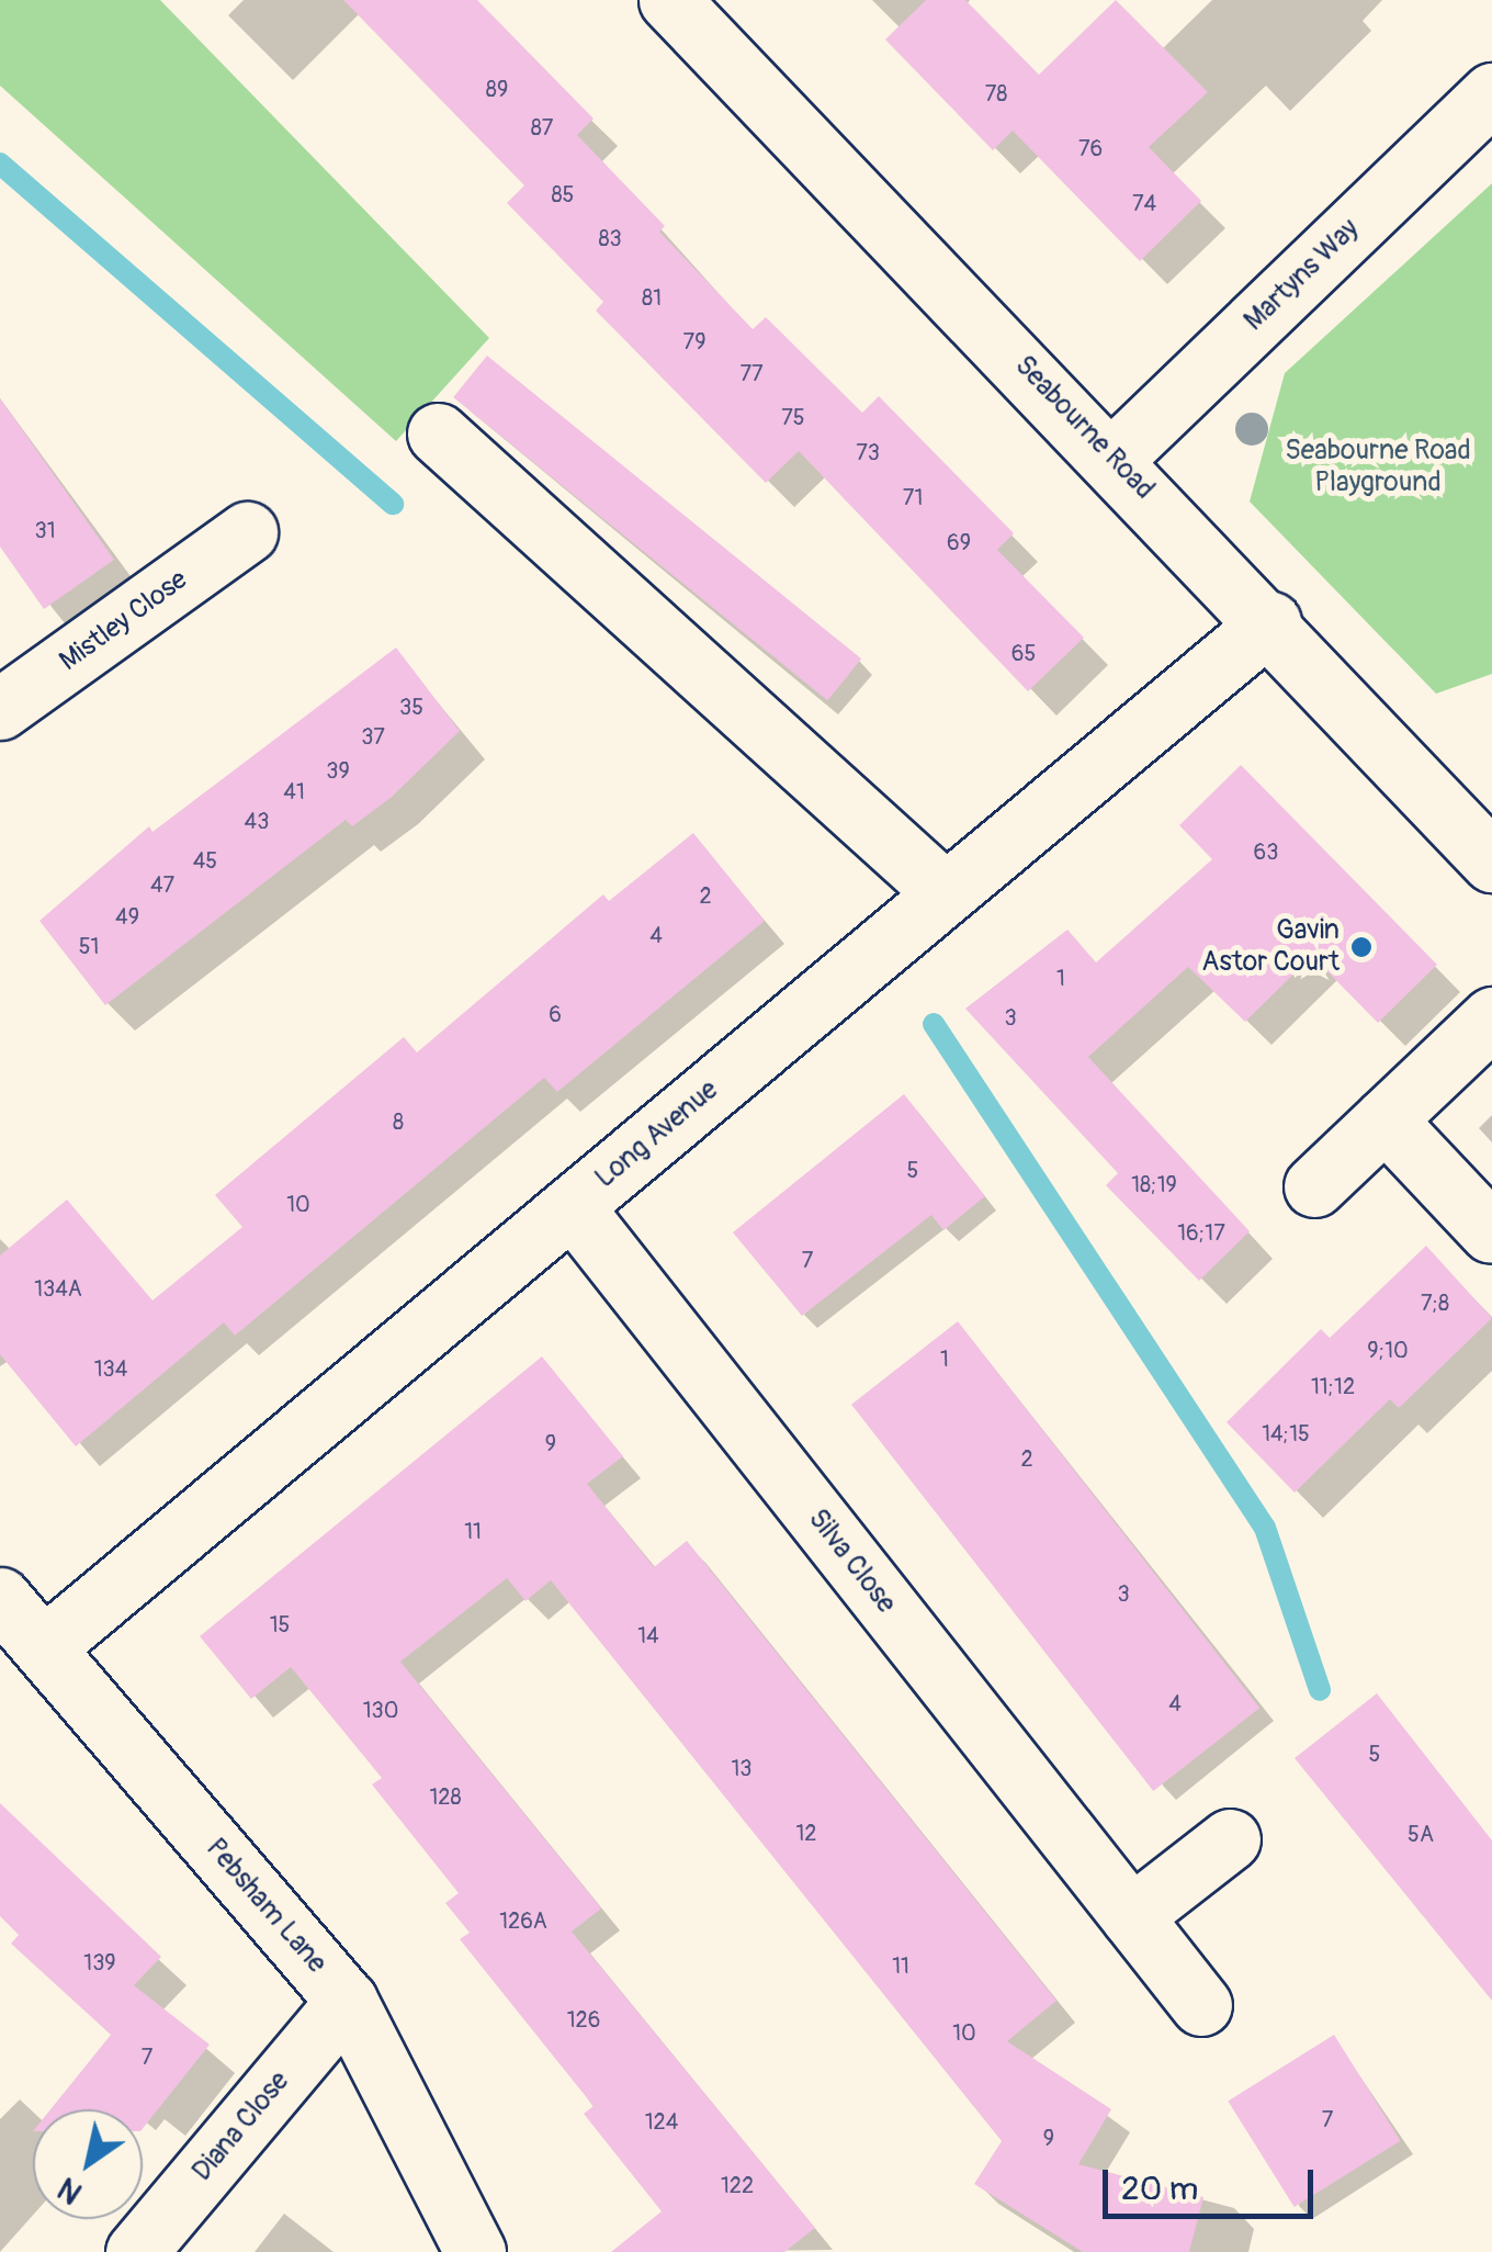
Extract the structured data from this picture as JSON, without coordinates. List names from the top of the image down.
{
  "streets": {
    "street": [
      "Martyns Way",
      "Seabourne Road",
      "Mistley Close",
      "Long Avenue",
      "Silva Close",
      "Pebsham Lane",
      "Diana Close"
    ]
  },
  "crossings": [
    ["Martyns Way", "Seabourne Road"],
    ["Seabourne Road", "Long Avenue"],
    ["Long Avenue", "Silva Close"],
    ["Long Avenue", "Pebsham Lane"],
    ["Pebsham Lane", "Diana Close"]
  ],
  "parks": ["Seabourne Road Playground"],
  "places": ["Gavin Astor Court"],
  "house_numbers": [
    "89",
    "78",
    "87",
    "76",
    "85",
    "74",
    "83",
    "81",
    "79",
    "77",
    "75",
    "73",
    "71",
    "31",
    "69",
    "65",
    "35",
    "37",
    "39",
    "41",
    "43",
    "63",
    "45",
    "47",
    "2",
    "49",
    "4",
    "51",
    "1",
    "6",
    "3",
    "8",
    "5",
    "18;19",
    "10",
    "16;17",
    "7",
    "134A",
    "7;8",
    "9;10",
    "1",
    "134",
    "11;12",
    "14;15",
    "9",
    "2",
    "11",
    "3",
    "15",
    "14",
    "4",
    "130",
    "5",
    "13",
    "128",
    "12",
    "5A",
    "126A",
    "139",
    "11",
    "126",
    "10",
    "7",
    "7",
    "124",
    "9",
    "122"
  ],
  "scale_bar": "20 m",
  "north": "bottom left"
}
